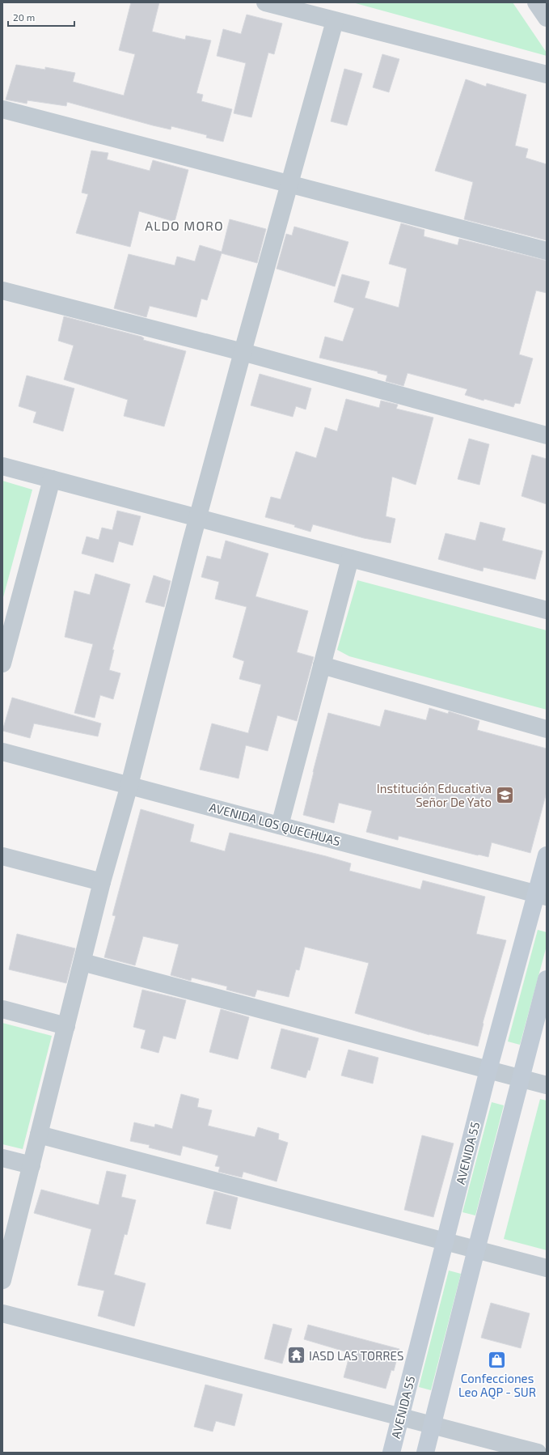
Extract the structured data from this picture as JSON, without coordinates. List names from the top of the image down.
{
  "streets": {
    "street": ["AVENIDA LOS QUECHUAS", "AVENIDA 55"]
  },
  "crossings": [
    ["AVENIDA LOS QUECHUAS", "AVENIDA 55"]
  ],
  "districts": ["ALDO MORO"],
  "places": {
    "school or university": ["Institución Educativa Señor De Yato"],
    "temple": ["IASD LAS TORRES"],
    "shop": ["Confecciones Leo AQP - SUR"]
  },
  "scale_bar": "20 m"
}
